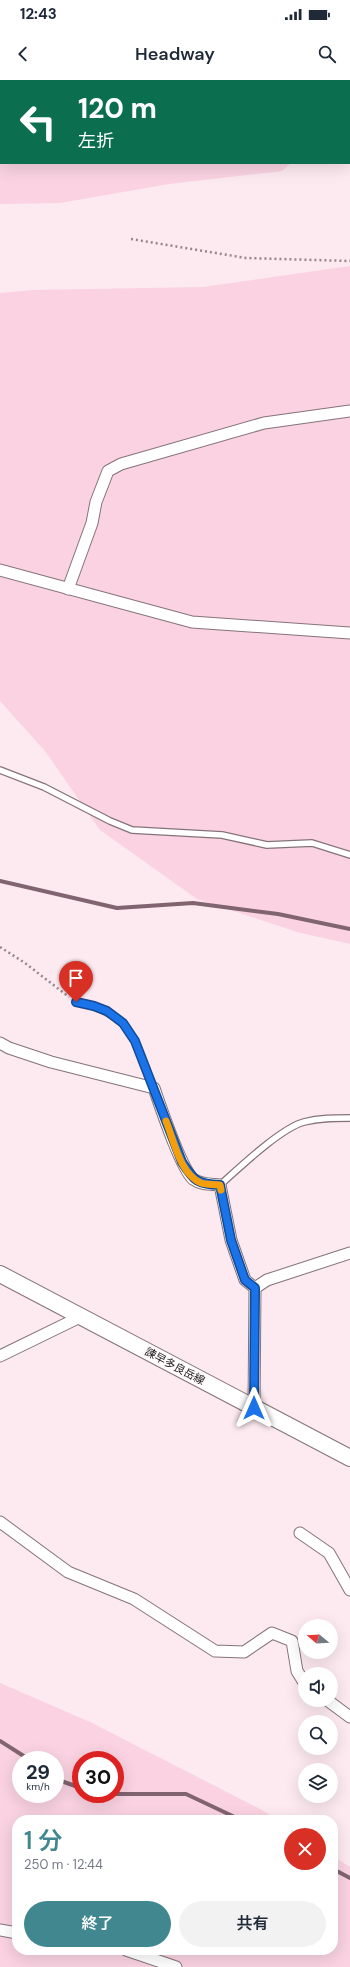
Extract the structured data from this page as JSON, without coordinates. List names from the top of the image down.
{
  "streets": {
    "main road": ["諫早多良岳線"]
  },
  "north": "left",
  "page": {
    "status": "12:43",
    "header": "Headway",
    "turn": ["120 m", "左折"],
    "speed": "29 km/h",
    "limit": "30",
    "heading": ["1 分", "250 m · 12:44"],
    "buttons": ["終了", "共有"]
  }
}
